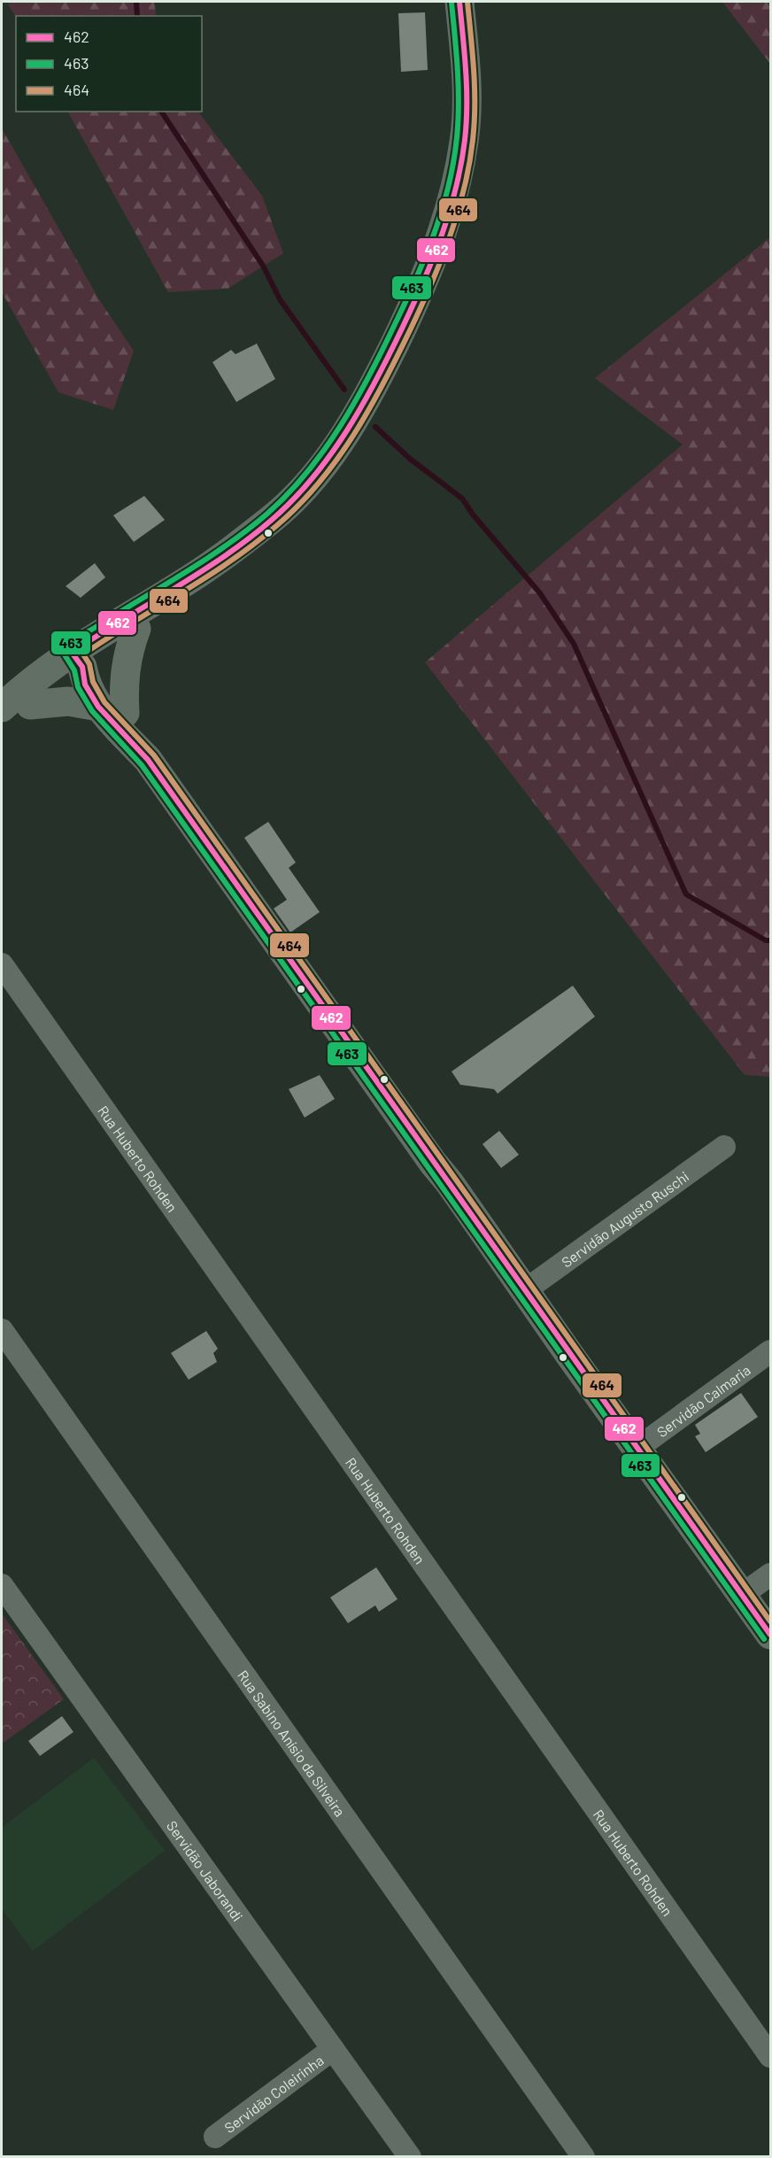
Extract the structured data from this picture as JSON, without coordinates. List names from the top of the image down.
{
  "streets": {
    "street": [
      "Rua Huberto Rohden",
      "Servidão Augusto Ruschi",
      "Servidão Calmaria",
      "Rua Sabino Anísio da Silveira",
      "Servidão Jaborandi",
      "Servidão Coleirinha"
    ]
  },
  "crossings": [
    ["Servidão Jaborandi", "Servidão Coleirinha"]
  ],
  "lines": ["transit line 462", "transit line 464", "transit line 463"],
  "legend": ["462", "463", "464"]
}
